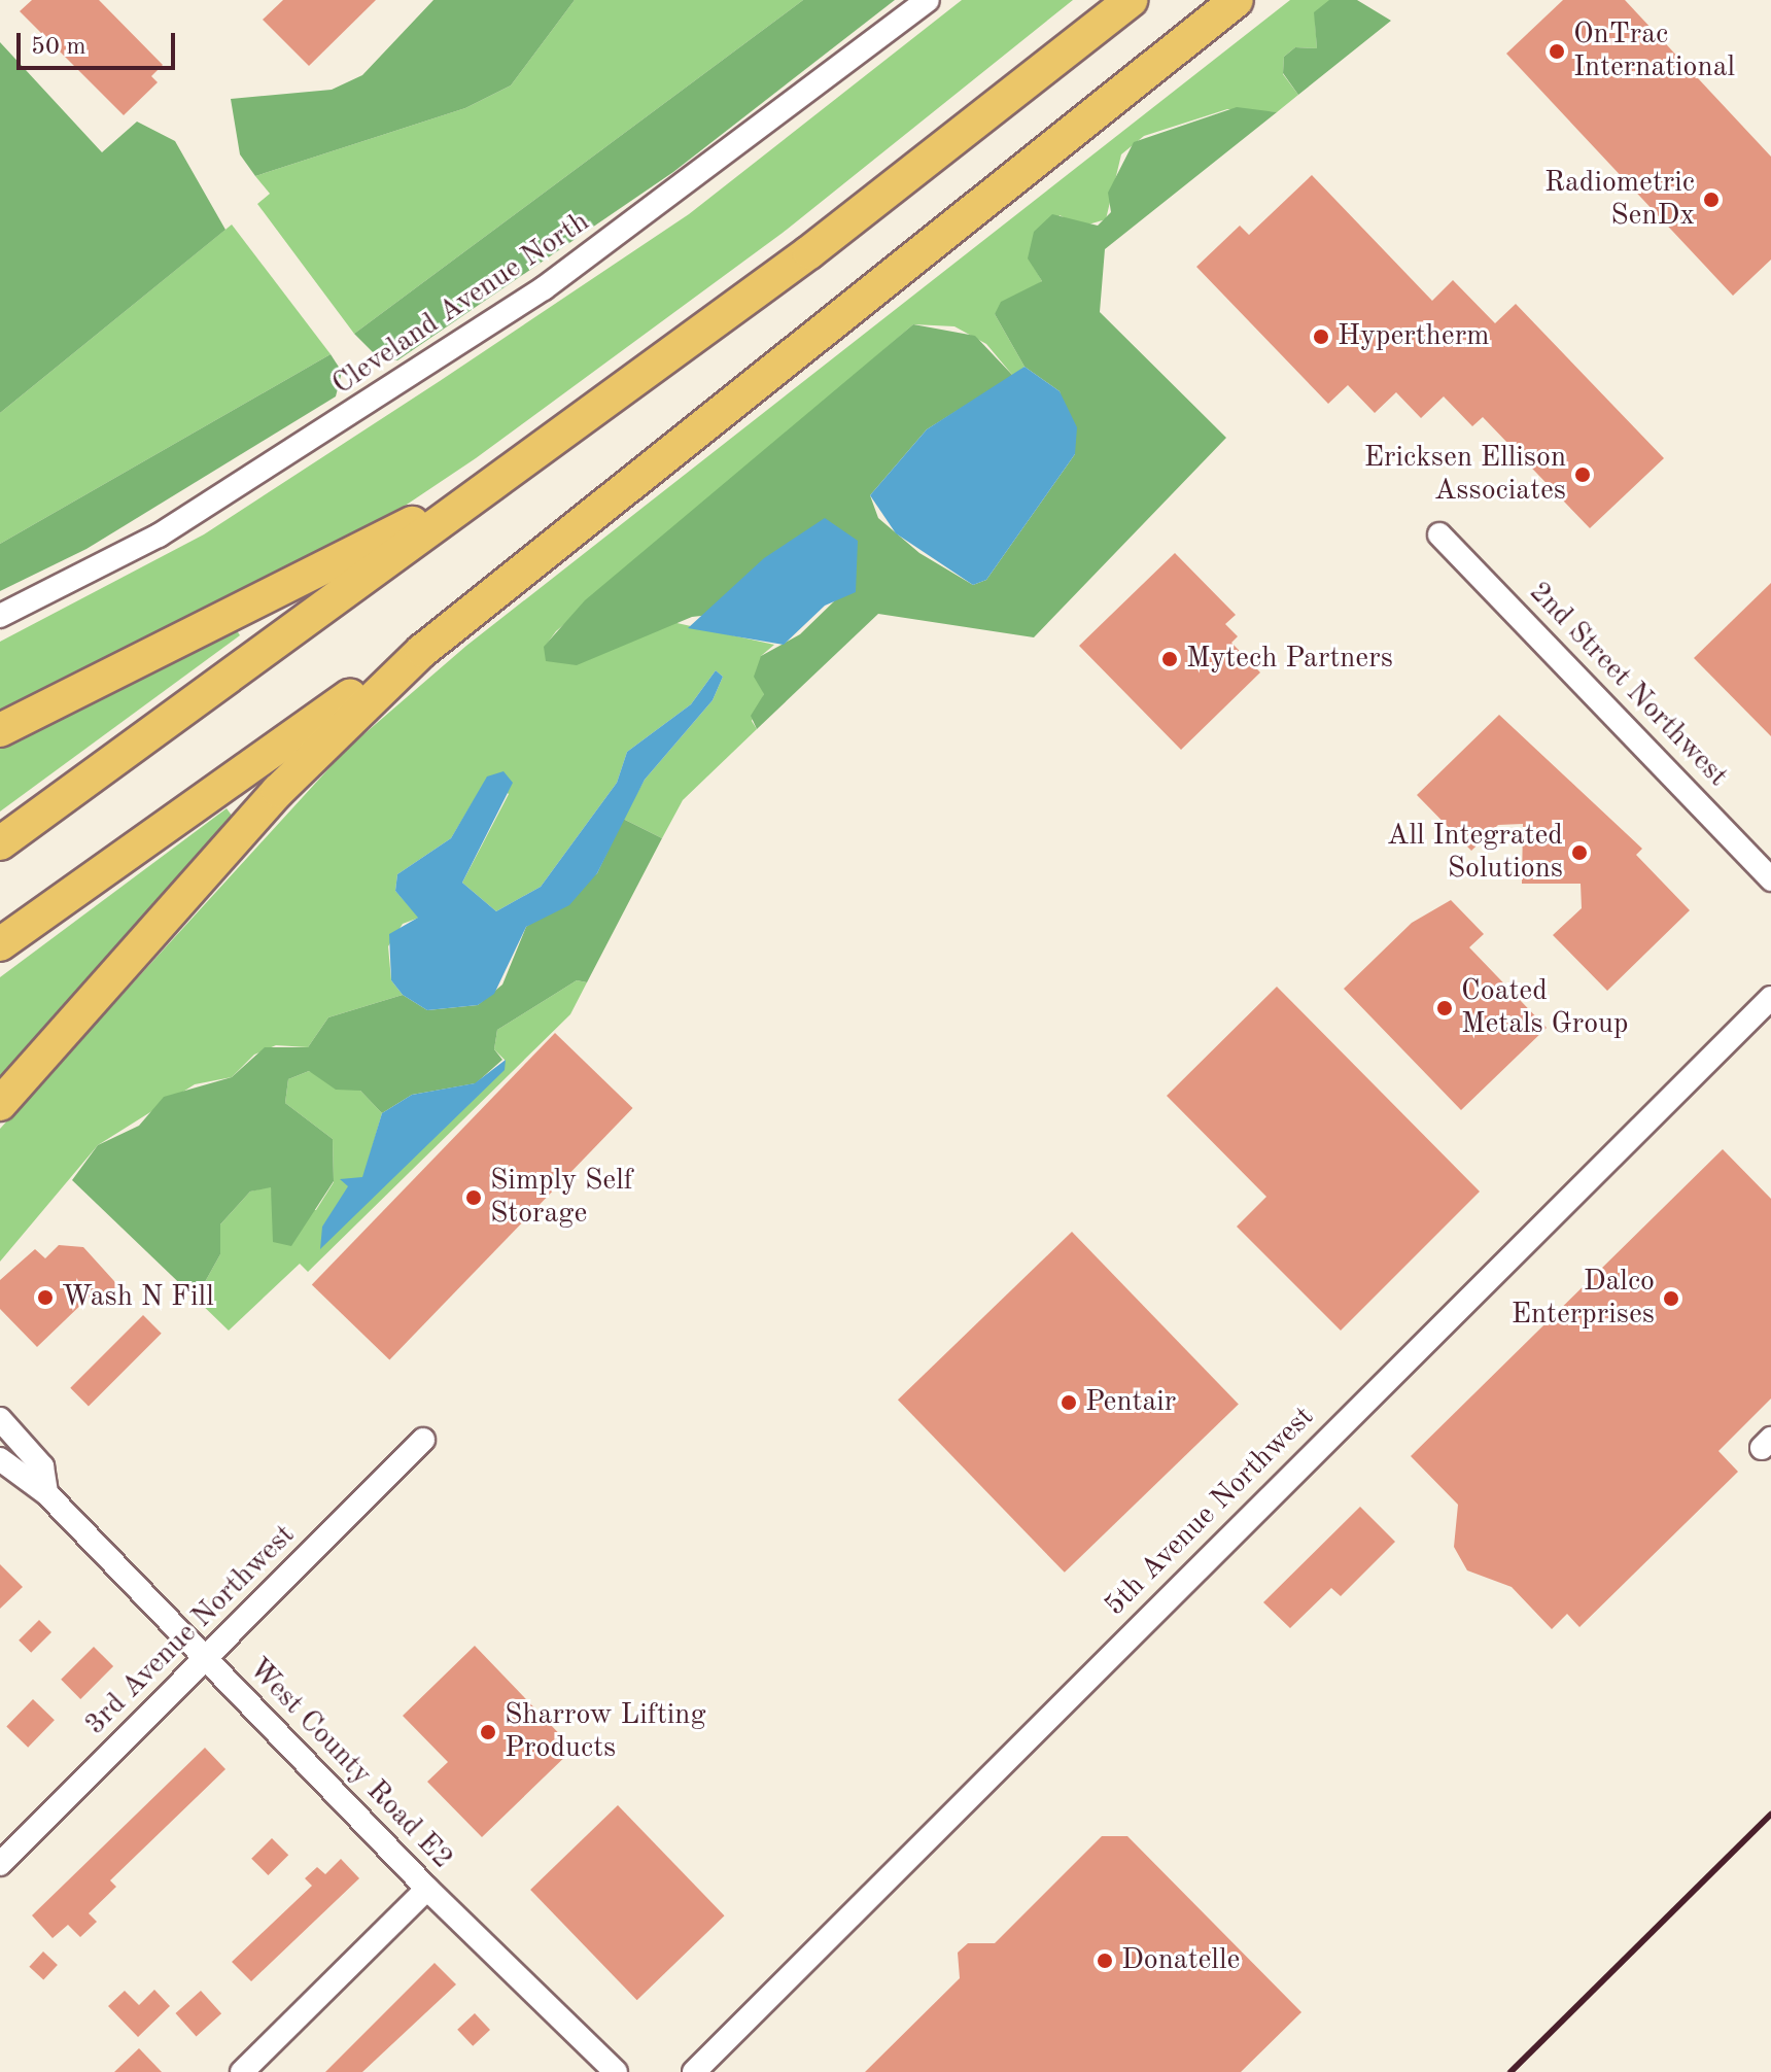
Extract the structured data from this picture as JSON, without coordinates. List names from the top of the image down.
{
  "streets": {
    "street": [
      "Cleveland Avenue North",
      "2nd Street Northwest",
      "5th Avenue Northwest",
      "3rd Avenue Northwest",
      "West County Road E2"
    ]
  },
  "crossings": [
    ["3rd Avenue Northwest", "West County Road E2"]
  ],
  "places": [
    "OnTrac International",
    "Radiometric SenDx",
    "Hypertherm",
    "Ericksen Ellison Associates",
    "Mytech Partners",
    "All Integrated Solutions",
    "Coated Metals Group",
    "Simply Self Storage",
    "Wash N Fill",
    "Dalco Enterprises",
    "Pentair",
    "Sharrow Lifting Products",
    "Donatelle"
  ],
  "scale_bar": "50 m"
}
